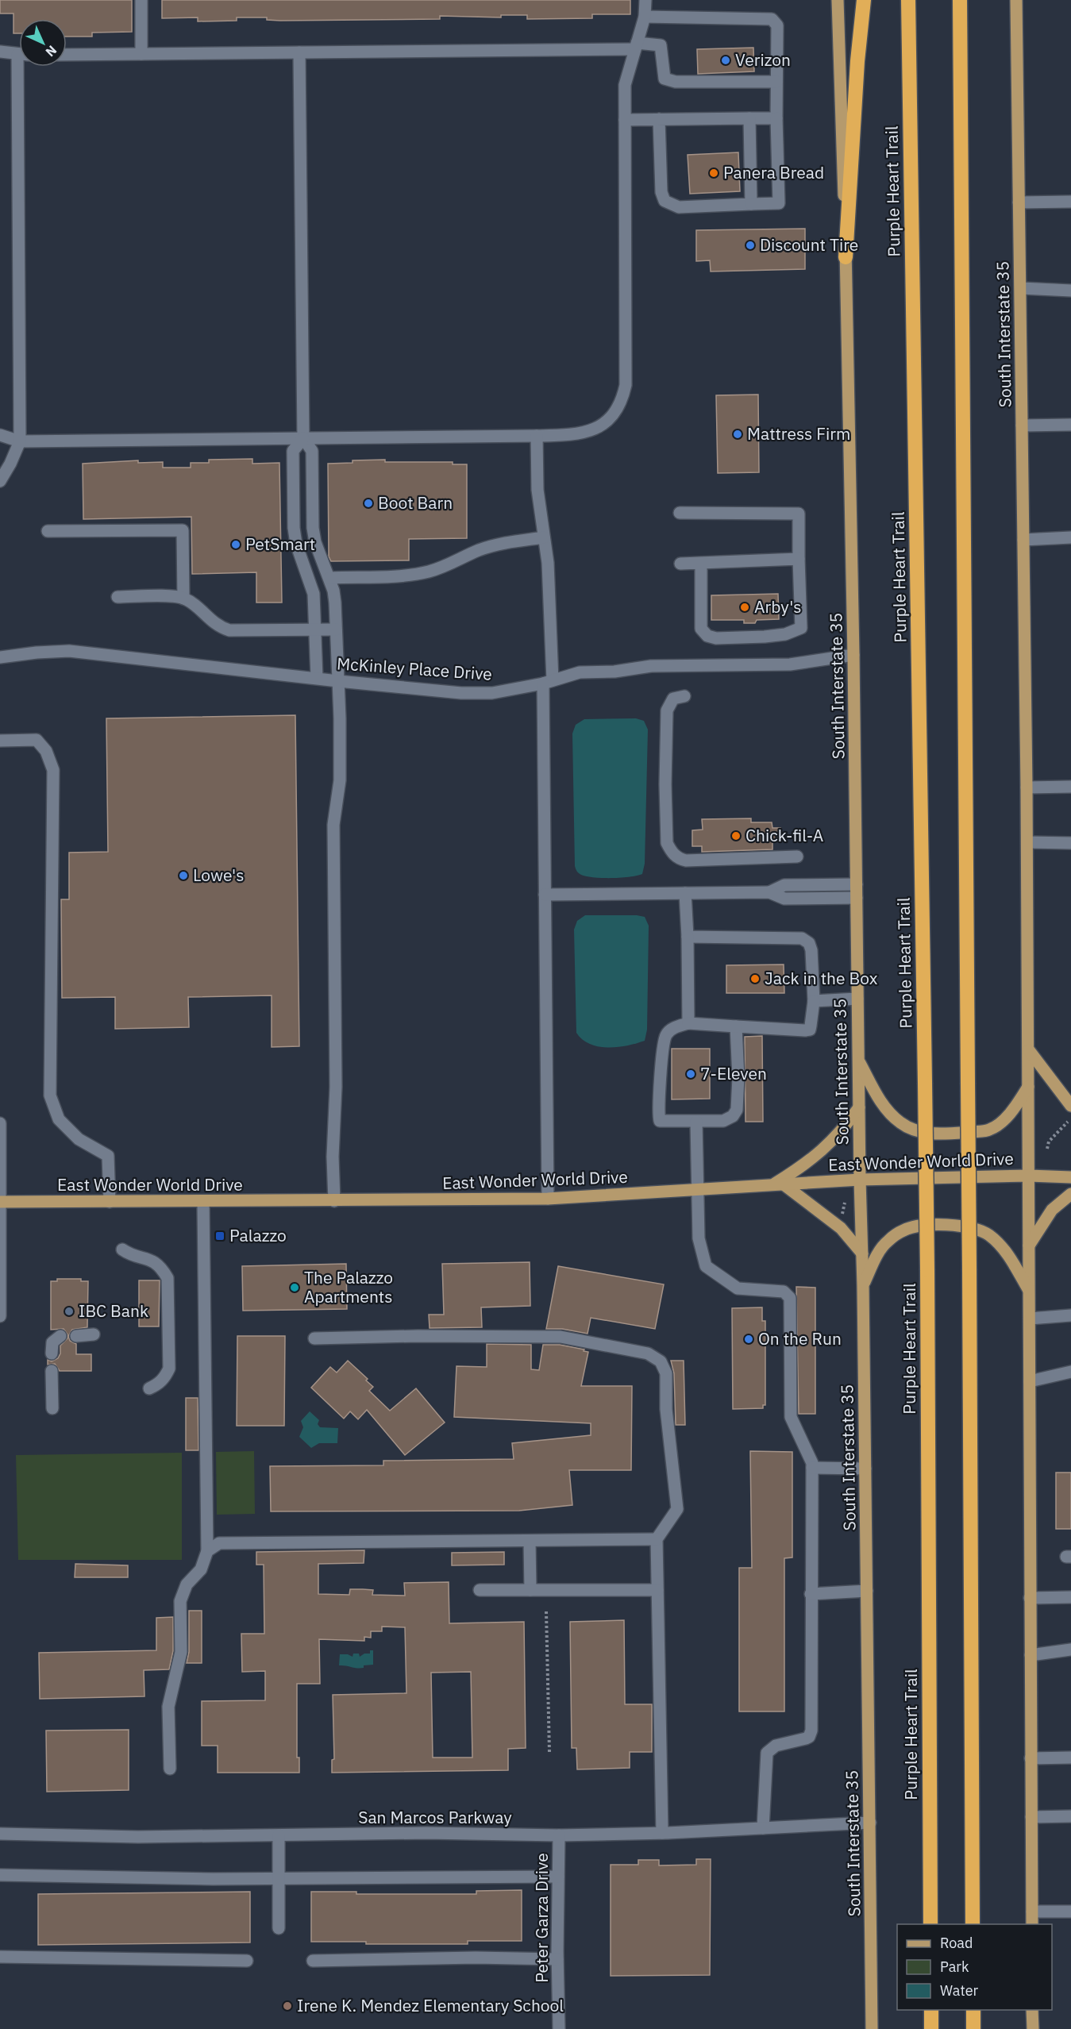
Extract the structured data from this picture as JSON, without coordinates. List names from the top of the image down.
{
  "streets": {
    "highway": ["Purple Heart Trail"],
    "main road": ["South Interstate 35", "East Wonder World Drive"],
    "street": ["McKinley Place Drive", "San Marcos Parkway", "Peter Garza Drive"]
  },
  "crossings": [
    ["South Interstate 35", "McKinley Place Drive"],
    ["South Interstate 35", "East Wonder World Drive"],
    ["South Interstate 35", "San Marcos Parkway"],
    ["San Marcos Parkway", "Peter Garza Drive"]
  ],
  "places": {
    "other": [
      "Verizon",
      "Panera Bread",
      "Discount Tire",
      "Mattress Firm",
      "Boot Barn",
      "PetSmart",
      "Arby's",
      "Chick-fil-A",
      "Lowe's",
      "Jack in the Box",
      "7-Eleven",
      "The Palazzo Apartments",
      "IBC Bank",
      "On the Run",
      "Irene K. Mendez Elementary School"
    ],
    "transit": ["Palazzo"]
  },
  "legend": ["Road", "Park", "Water"],
  "north": "bottom right"
}
